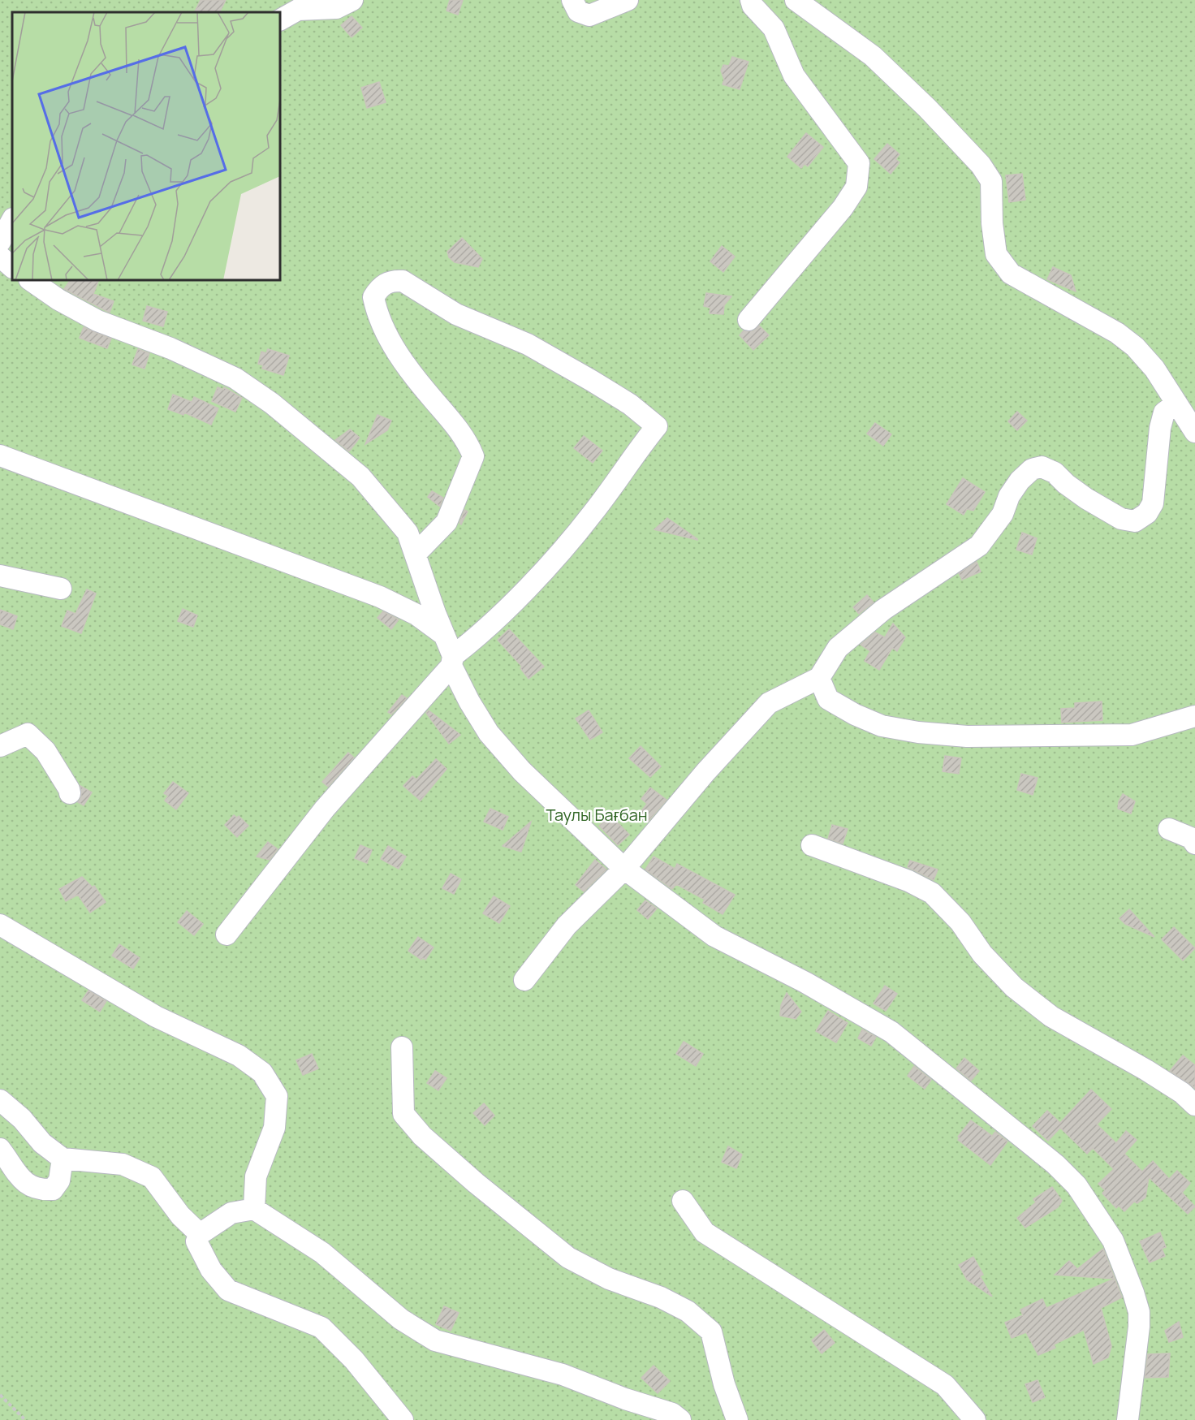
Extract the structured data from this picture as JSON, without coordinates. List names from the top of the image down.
{
  "parks": ["Таулы Бағбан"]
}
